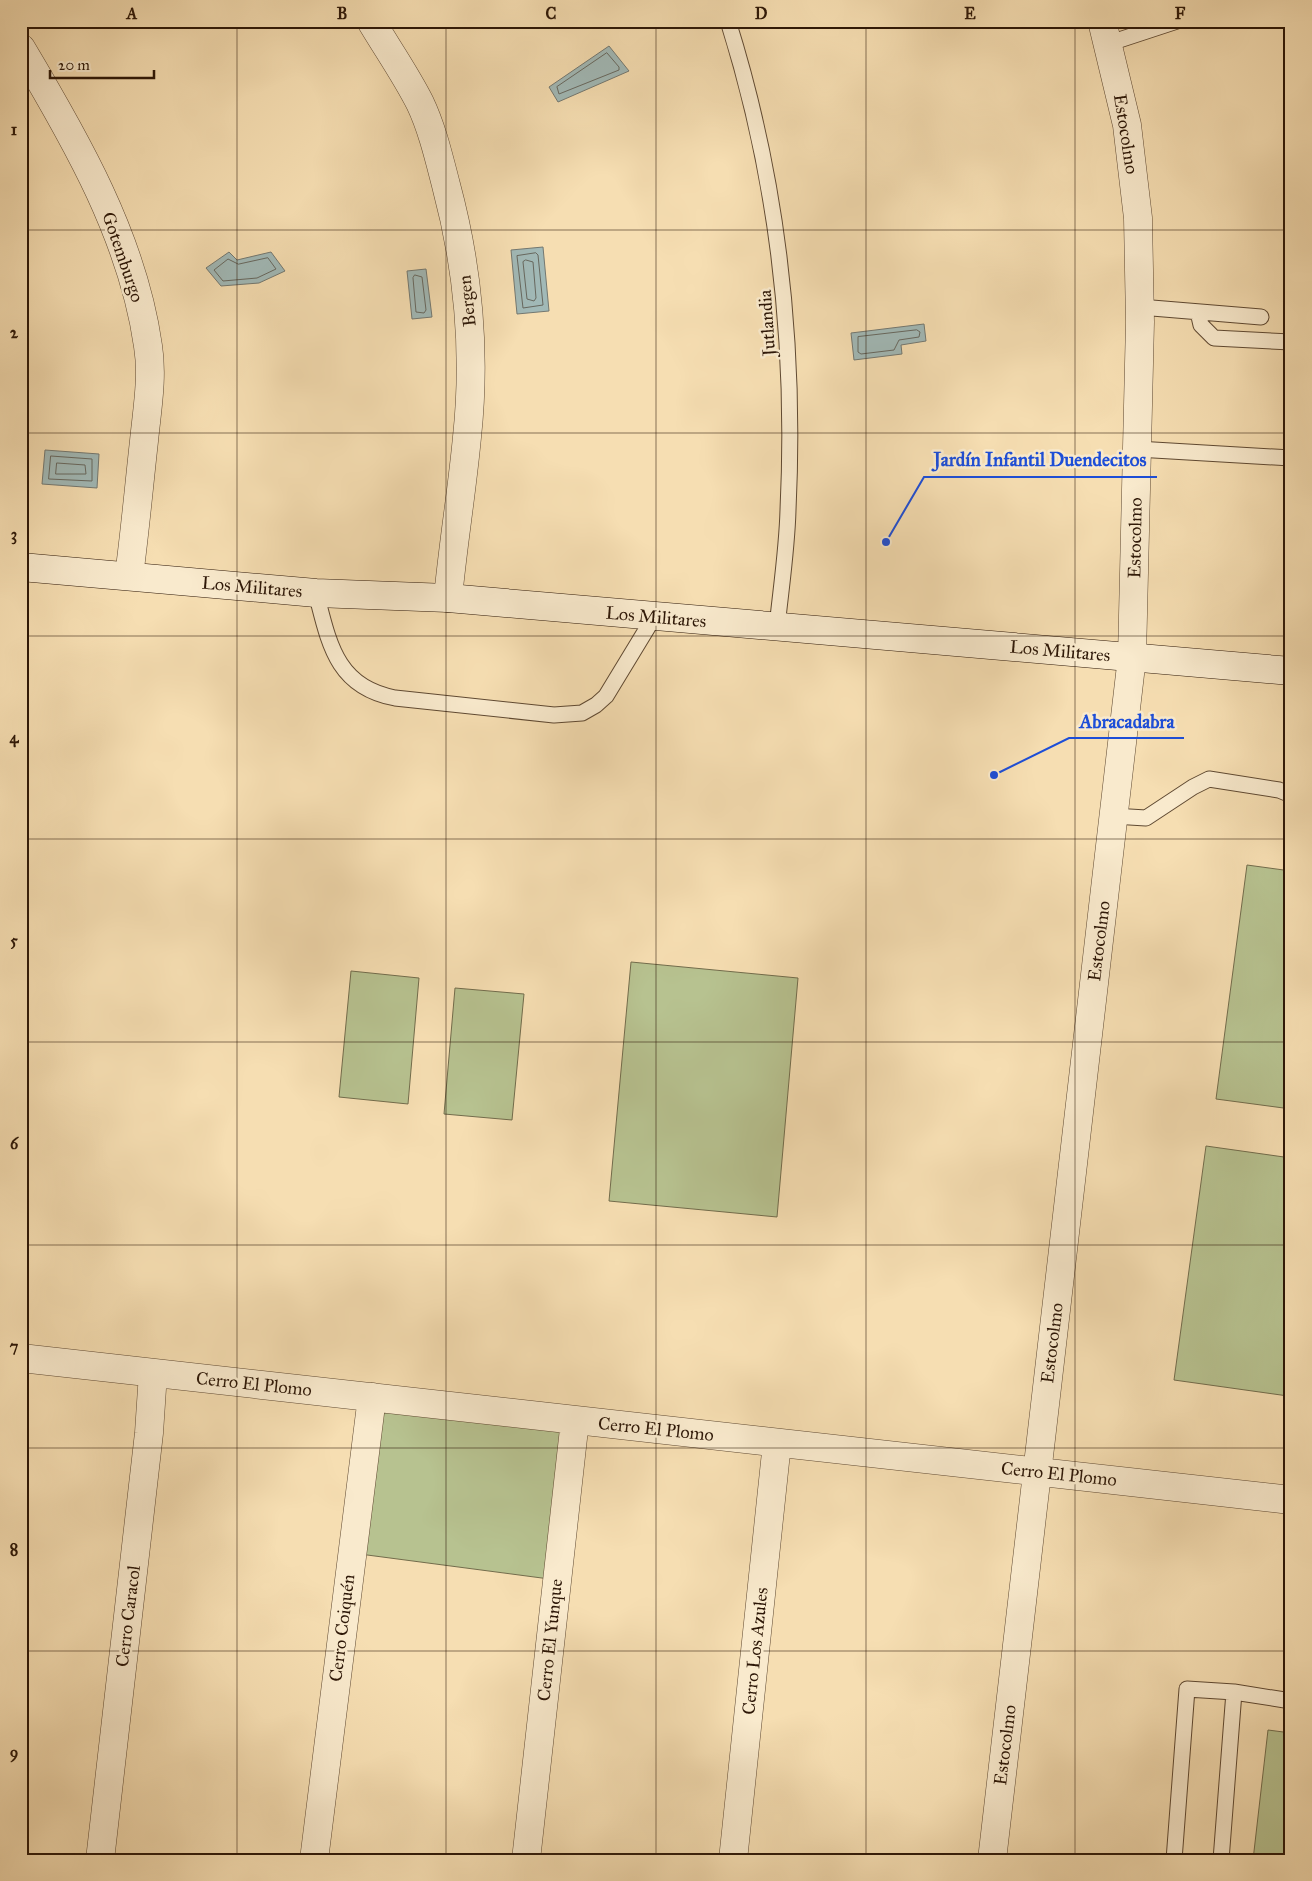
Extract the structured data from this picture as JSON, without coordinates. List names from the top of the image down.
{
  "streets": {
    "street": [
      "Estocolmo",
      "Gotemburgo",
      "Bergen",
      "Los Militares",
      "Cerro El Plomo",
      "Cerro Caracol",
      "Cerro Coiquén",
      "Cerro El Yunque",
      "Cerro Los Azules"
    ],
    "lane": ["Jutlandia"]
  },
  "crossings": [
    ["Estocolmo", "Los Militares"],
    ["Estocolmo", "Cerro El Plomo"],
    ["Gotemburgo", "Los Militares"],
    ["Bergen", "Los Militares"],
    ["Jutlandia", "Los Militares"],
    ["Cerro El Plomo", "Cerro Caracol"],
    ["Cerro El Plomo", "Cerro Coiquén"],
    ["Cerro El Plomo", "Cerro El Yunque"],
    ["Cerro El Plomo", "Cerro Los Azules"]
  ],
  "places": ["Jardín Infantil Duendecitos", "Abracadabra"],
  "scale_bar": "20 m",
  "grid": {
    "columns": [
      "A",
      "B",
      "C",
      "D",
      "E",
      "F"
    ],
    "rows": [
      "1",
      "2",
      "3",
      "4",
      "5",
      "6",
      "7",
      "8",
      "9"
    ]
  }
}
